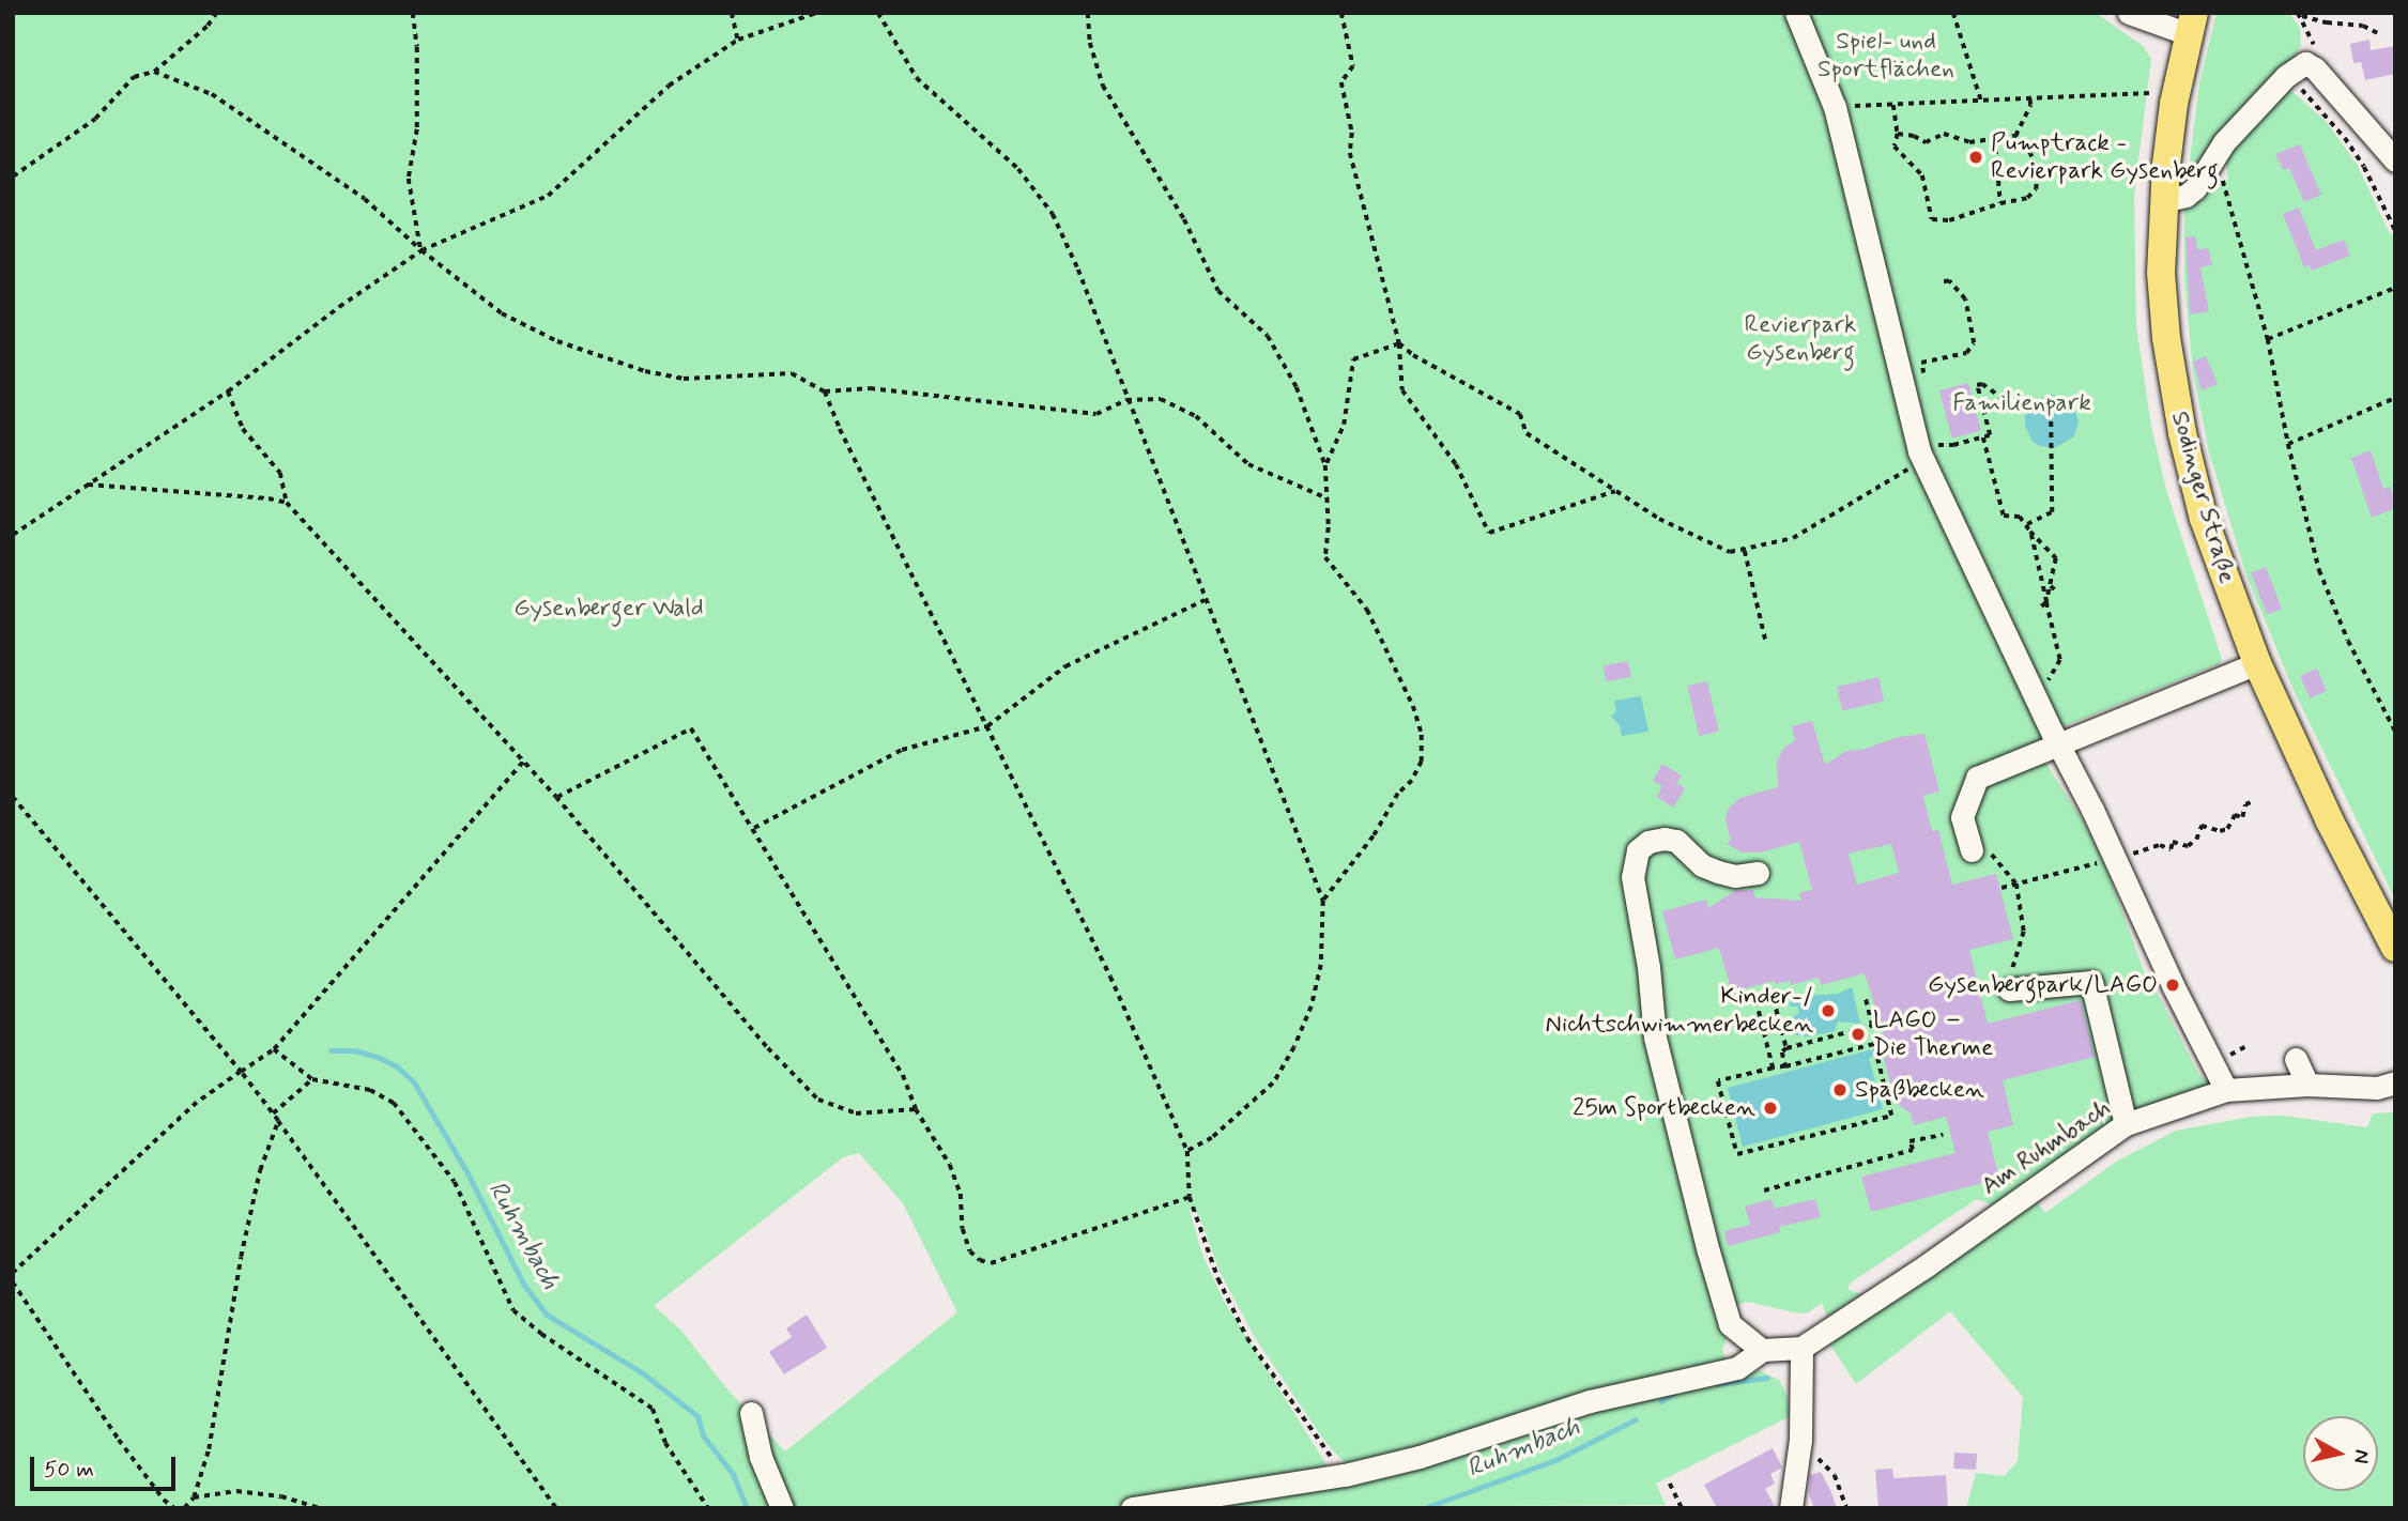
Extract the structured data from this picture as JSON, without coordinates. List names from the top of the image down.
{
  "streets": {
    "main road": ["Sodinger Straße"],
    "street": ["Am Ruhmbach"]
  },
  "water": ["Ruhmbach"],
  "parks": [
    "Spiel- und Sportflächen",
    "Revierpark Gysenberg",
    "Familienpark",
    "Gysenberger Wald"
  ],
  "places": [
    "Pumptrack - Revierpark Gysenberg",
    "Gysenbergpark/LAGO",
    "Kinder-/ Nichtschwimmerbecken",
    "LAGO – Die Therme",
    "Spaßbecken",
    "25m Sportbecken"
  ],
  "scale_bar": "50 m",
  "north": "right"
}
